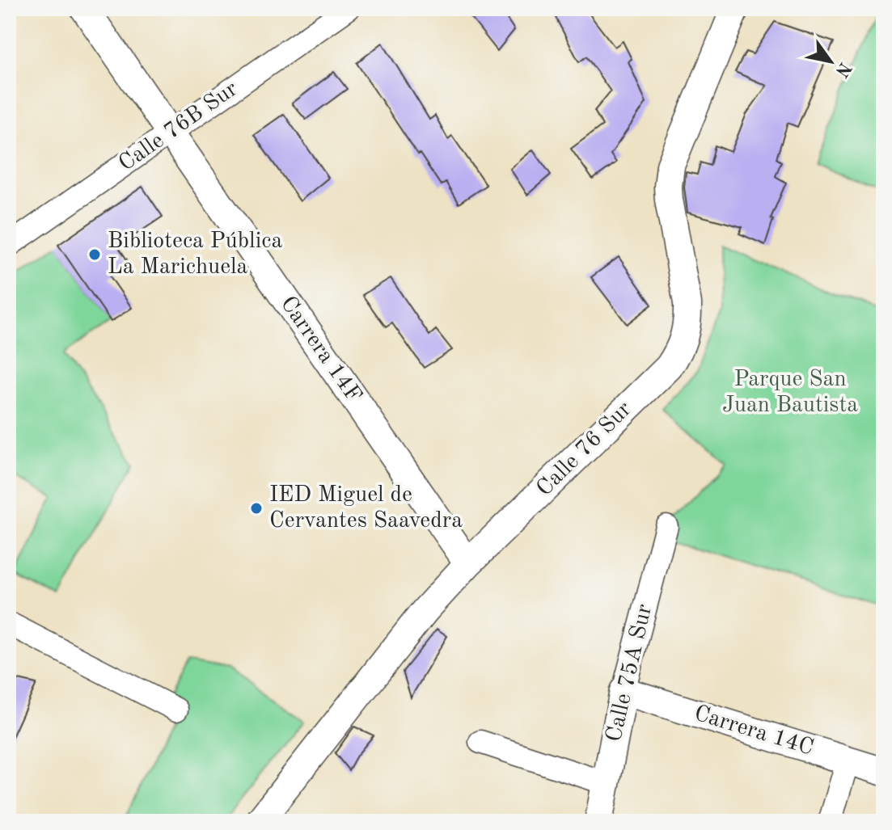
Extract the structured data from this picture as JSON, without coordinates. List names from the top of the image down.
{
  "streets": {
    "street": [
      "Calle 76B Sur",
      "Carrera 14F",
      "Calle 76 Sur",
      "Calle 75A Sur",
      "Carrera 14C"
    ]
  },
  "crossings": [
    ["Calle 76B Sur", "Carrera 14F"],
    ["Carrera 14F", "Calle 76 Sur"],
    ["Calle 75A Sur", "Carrera 14C"]
  ],
  "parks": ["Parque San Juan Bautista"],
  "places": ["Biblioteca Pública La Marichuela", "IED Miguel de Cervantes Saavedra"],
  "north": "bottom right"
}
